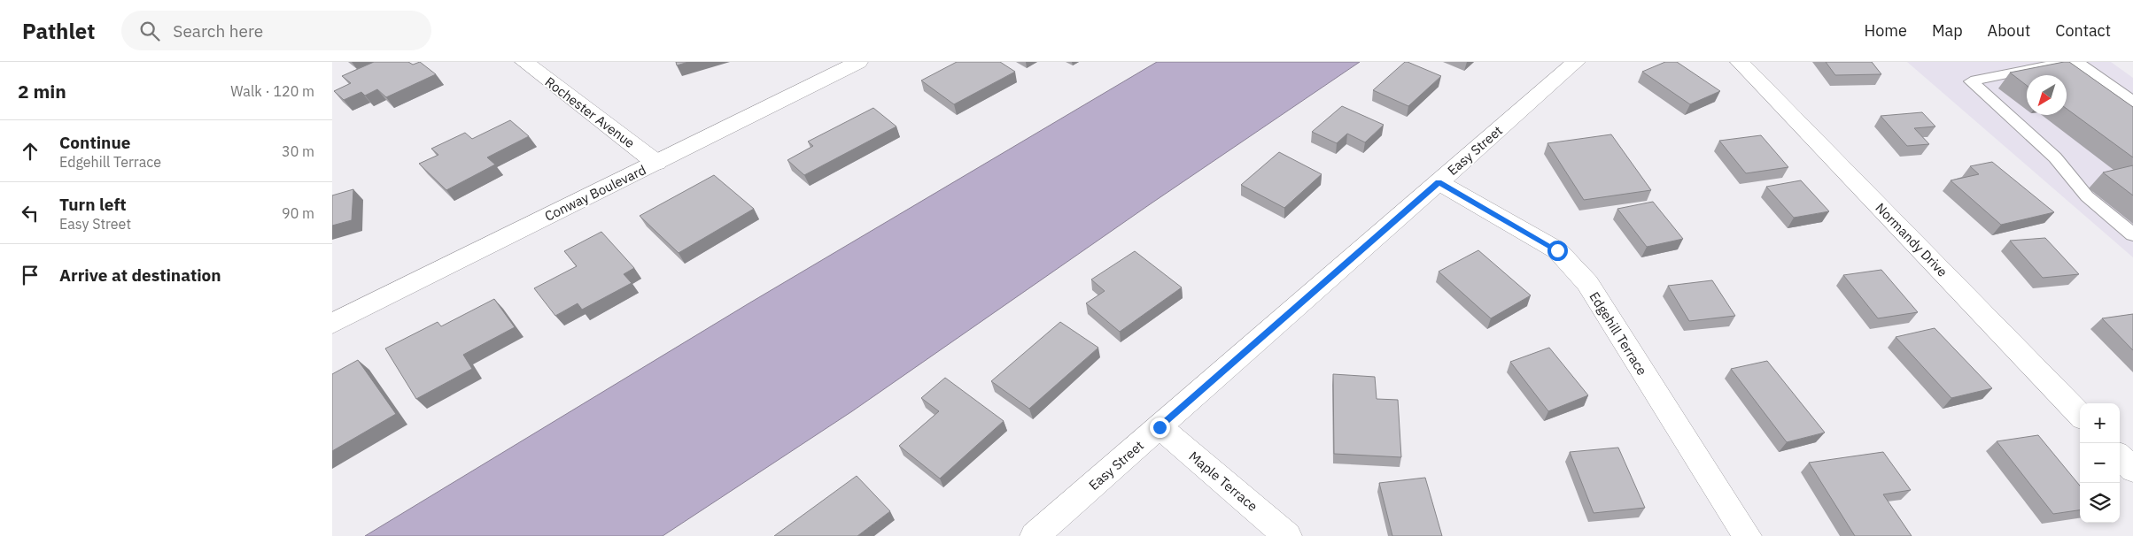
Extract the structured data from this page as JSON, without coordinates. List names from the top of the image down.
{
  "streets": {
    "street": [
      "Rochester Avenue",
      "Easy Street",
      "Conway Boulevard",
      "Normandy Drive",
      "Edgehill Terrace",
      "Maple Terrace"
    ]
  },
  "crossings": [
    ["Rochester Avenue", "Conway Boulevard"],
    ["Easy Street", "Edgehill Terrace"],
    ["Easy Street", "Maple Terrace"]
  ],
  "north": "bottom left",
  "page": {
    "header": "Pathlet",
    "search": "Search here",
    "nav": [
      "Home",
      "Map",
      "About",
      "Contact"
    ],
    "heading": ["2 min", "Walk · 120 m"],
    "list": [
      ["Continue", "Edgehill Terrace", "30 m"],
      ["Turn left", "Easy Street", "90 m"],
      "Arrive at destination"
    ],
    "map_buttons": ["+", "−"]
  }
}
